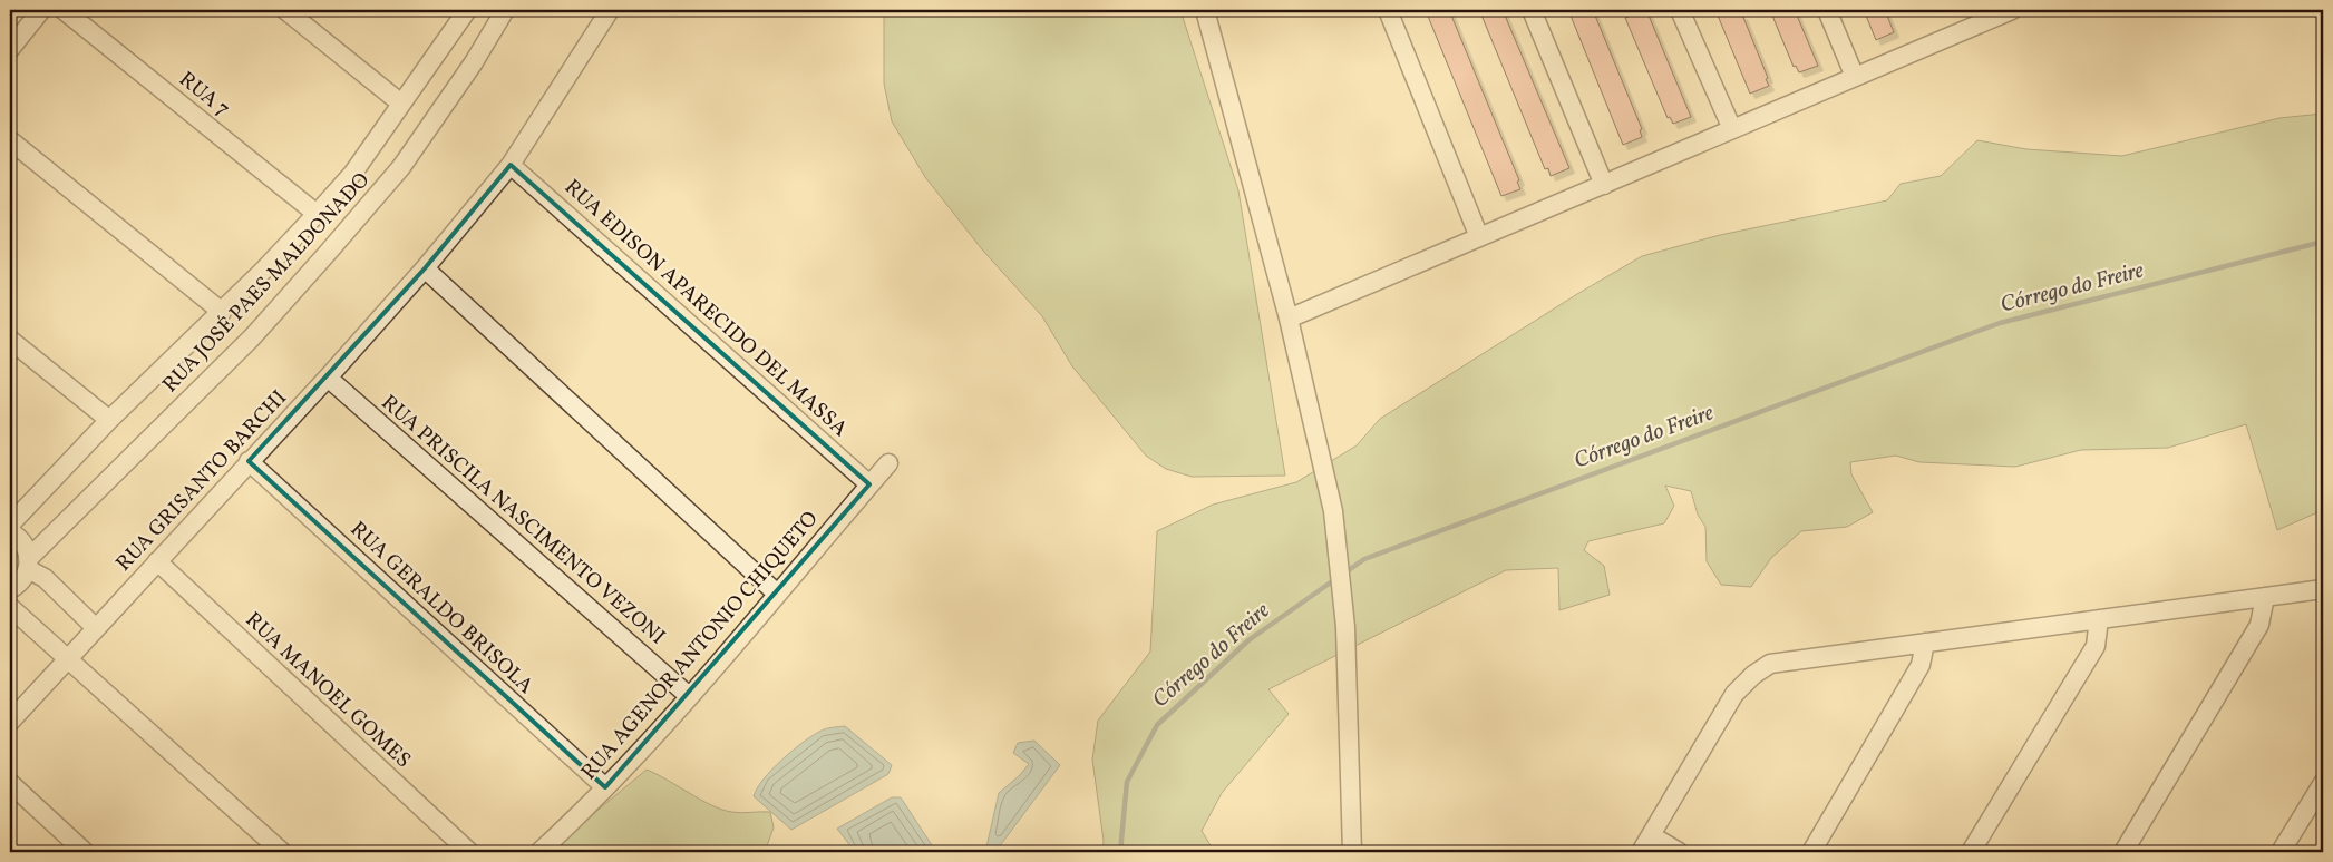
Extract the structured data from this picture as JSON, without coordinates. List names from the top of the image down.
{
  "streets": {
    "street": [
      "RUA 7",
      "RUA JOSÉ PAES MALDONADO",
      "RUA EDISON APARECIDO DEL MASSA",
      "RUA GRISANTO BARCHI",
      "RUA PRISCILA NASCIMENTO VEZONI",
      "RUA GERALDO BRISOLA",
      "RUA AGENOR ANTONIO CHIQUETO",
      "RUA MANOEL GOMES"
    ]
  },
  "crossings": [
    ["RUA 7", "RUA JOSÉ PAES MALDONADO"],
    ["RUA EDISON APARECIDO DEL MASSA", "RUA GRISANTO BARCHI"],
    ["RUA EDISON APARECIDO DEL MASSA", "RUA AGENOR ANTONIO CHIQUETO"],
    ["RUA GRISANTO BARCHI", "RUA PRISCILA NASCIMENTO VEZONI"],
    ["RUA GRISANTO BARCHI", "RUA GERALDO BRISOLA"],
    ["RUA GRISANTO BARCHI", "RUA MANOEL GOMES"],
    ["RUA PRISCILA NASCIMENTO VEZONI", "RUA AGENOR ANTONIO CHIQUETO"],
    ["RUA GERALDO BRISOLA", "RUA AGENOR ANTONIO CHIQUETO"]
  ],
  "water": ["Córrego do Freire"]
}
